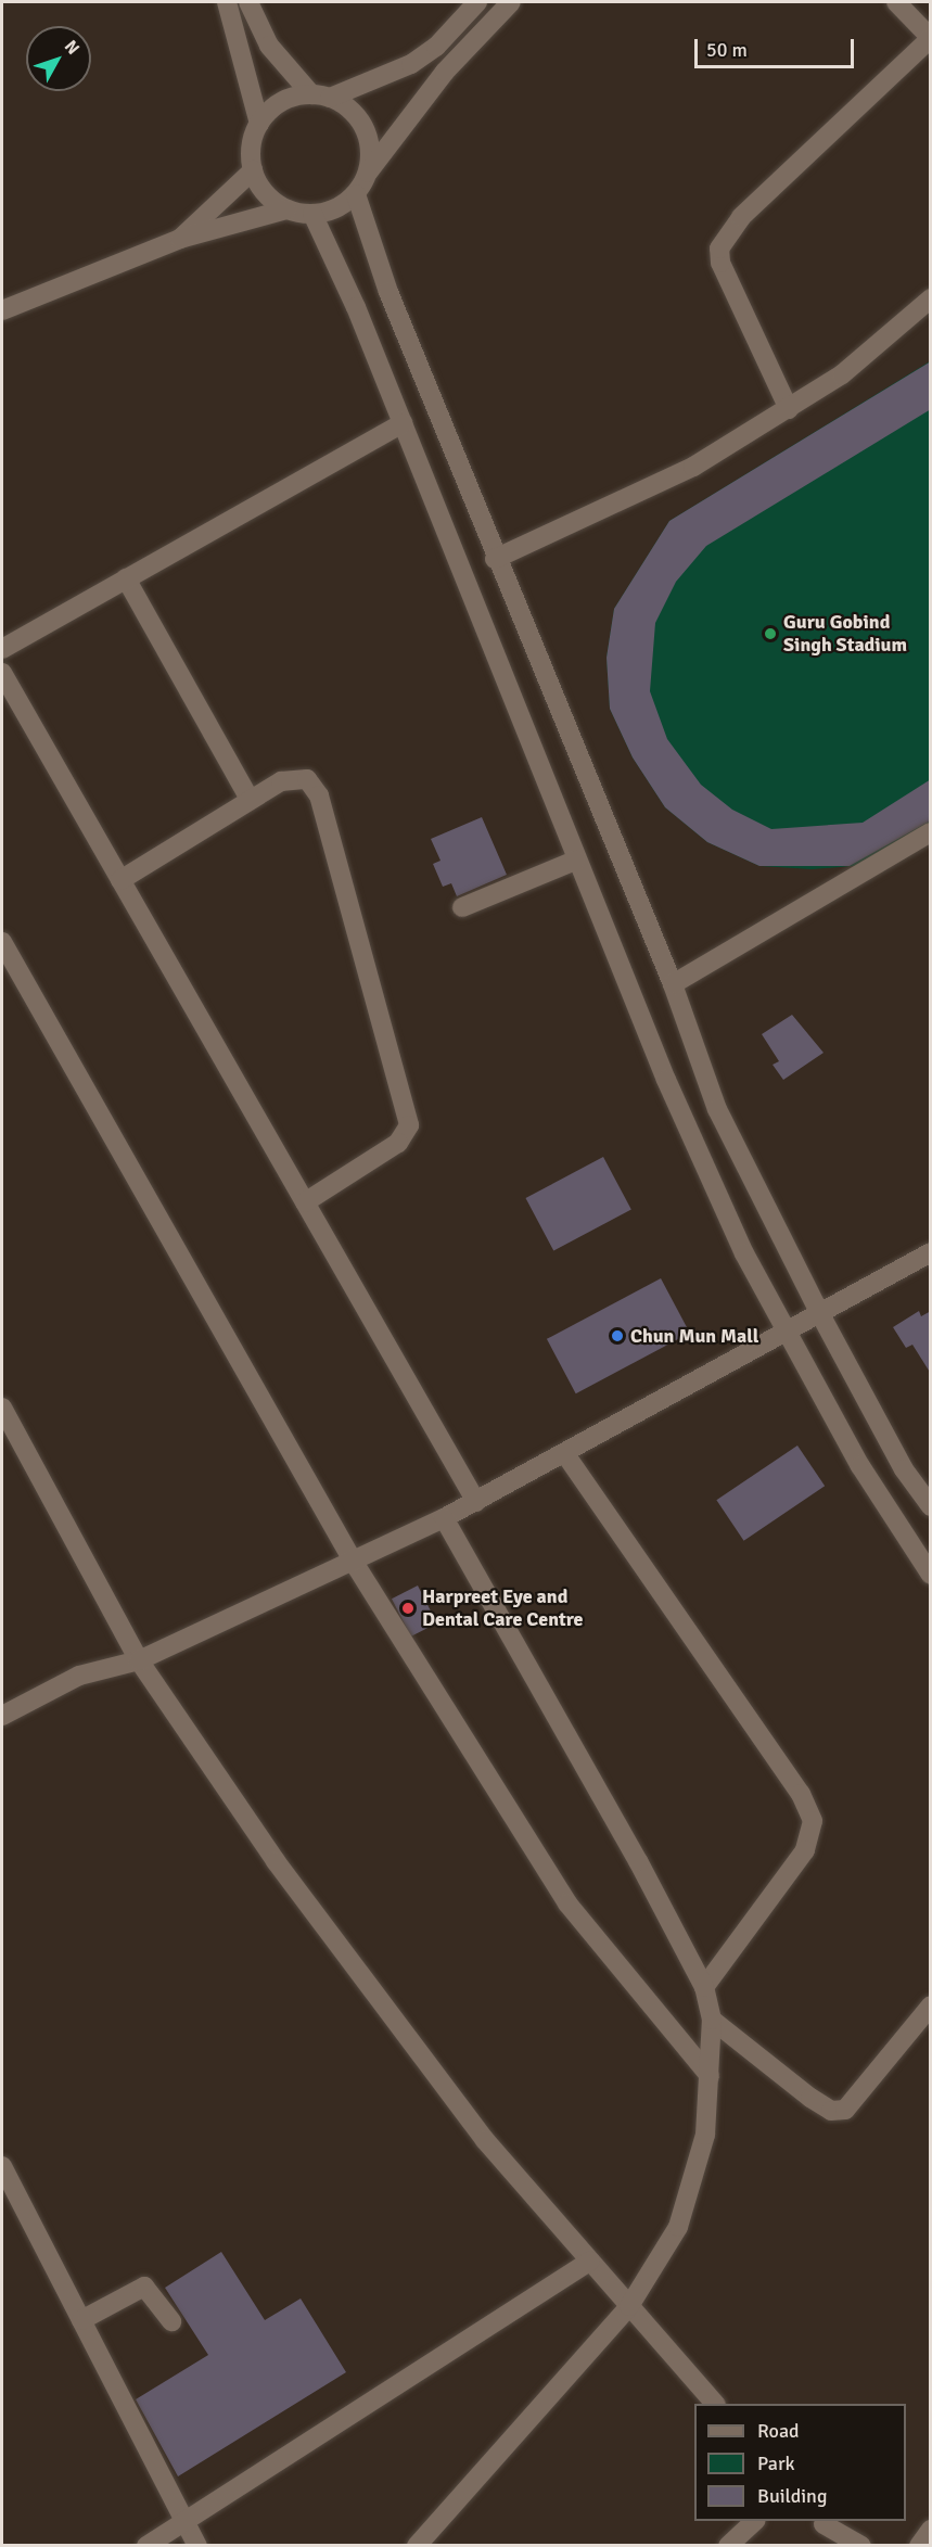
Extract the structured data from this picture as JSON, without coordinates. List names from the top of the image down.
{
  "places": ["Guru Gobind Singh Stadium", "Chun Mun Mall", "Harpreet Eye and Dental Care Centre"],
  "legend": ["Road", "Park", "Building"],
  "scale_bar": "50 m",
  "north": "top right"
}
